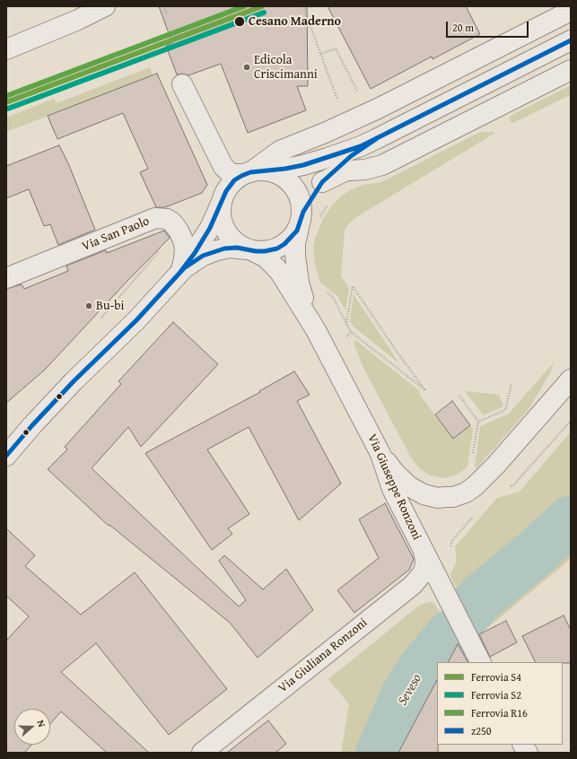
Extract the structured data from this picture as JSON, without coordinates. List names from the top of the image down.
{
  "streets": {
    "street": ["Via San Paolo", "Via Giuseppe Ronzoni", "Via Giuliana Ronzoni"]
  },
  "crossings": [
    ["Via Giuseppe Ronzoni", "Via Giuliana Ronzoni"]
  ],
  "water": ["Seveso"],
  "places": ["Cesano Maderno", "Edicola Criscimanni", "Bu-bi"],
  "lines": [
    "rail line S4",
    "rail line R16",
    "rail line S2",
    "transit line z250"
  ],
  "legend": [
    "Ferrovia S4",
    "Ferrovia S2",
    "Ferrovia R16",
    "z250"
  ],
  "scale_bar": "20 m",
  "north": "right"
}
